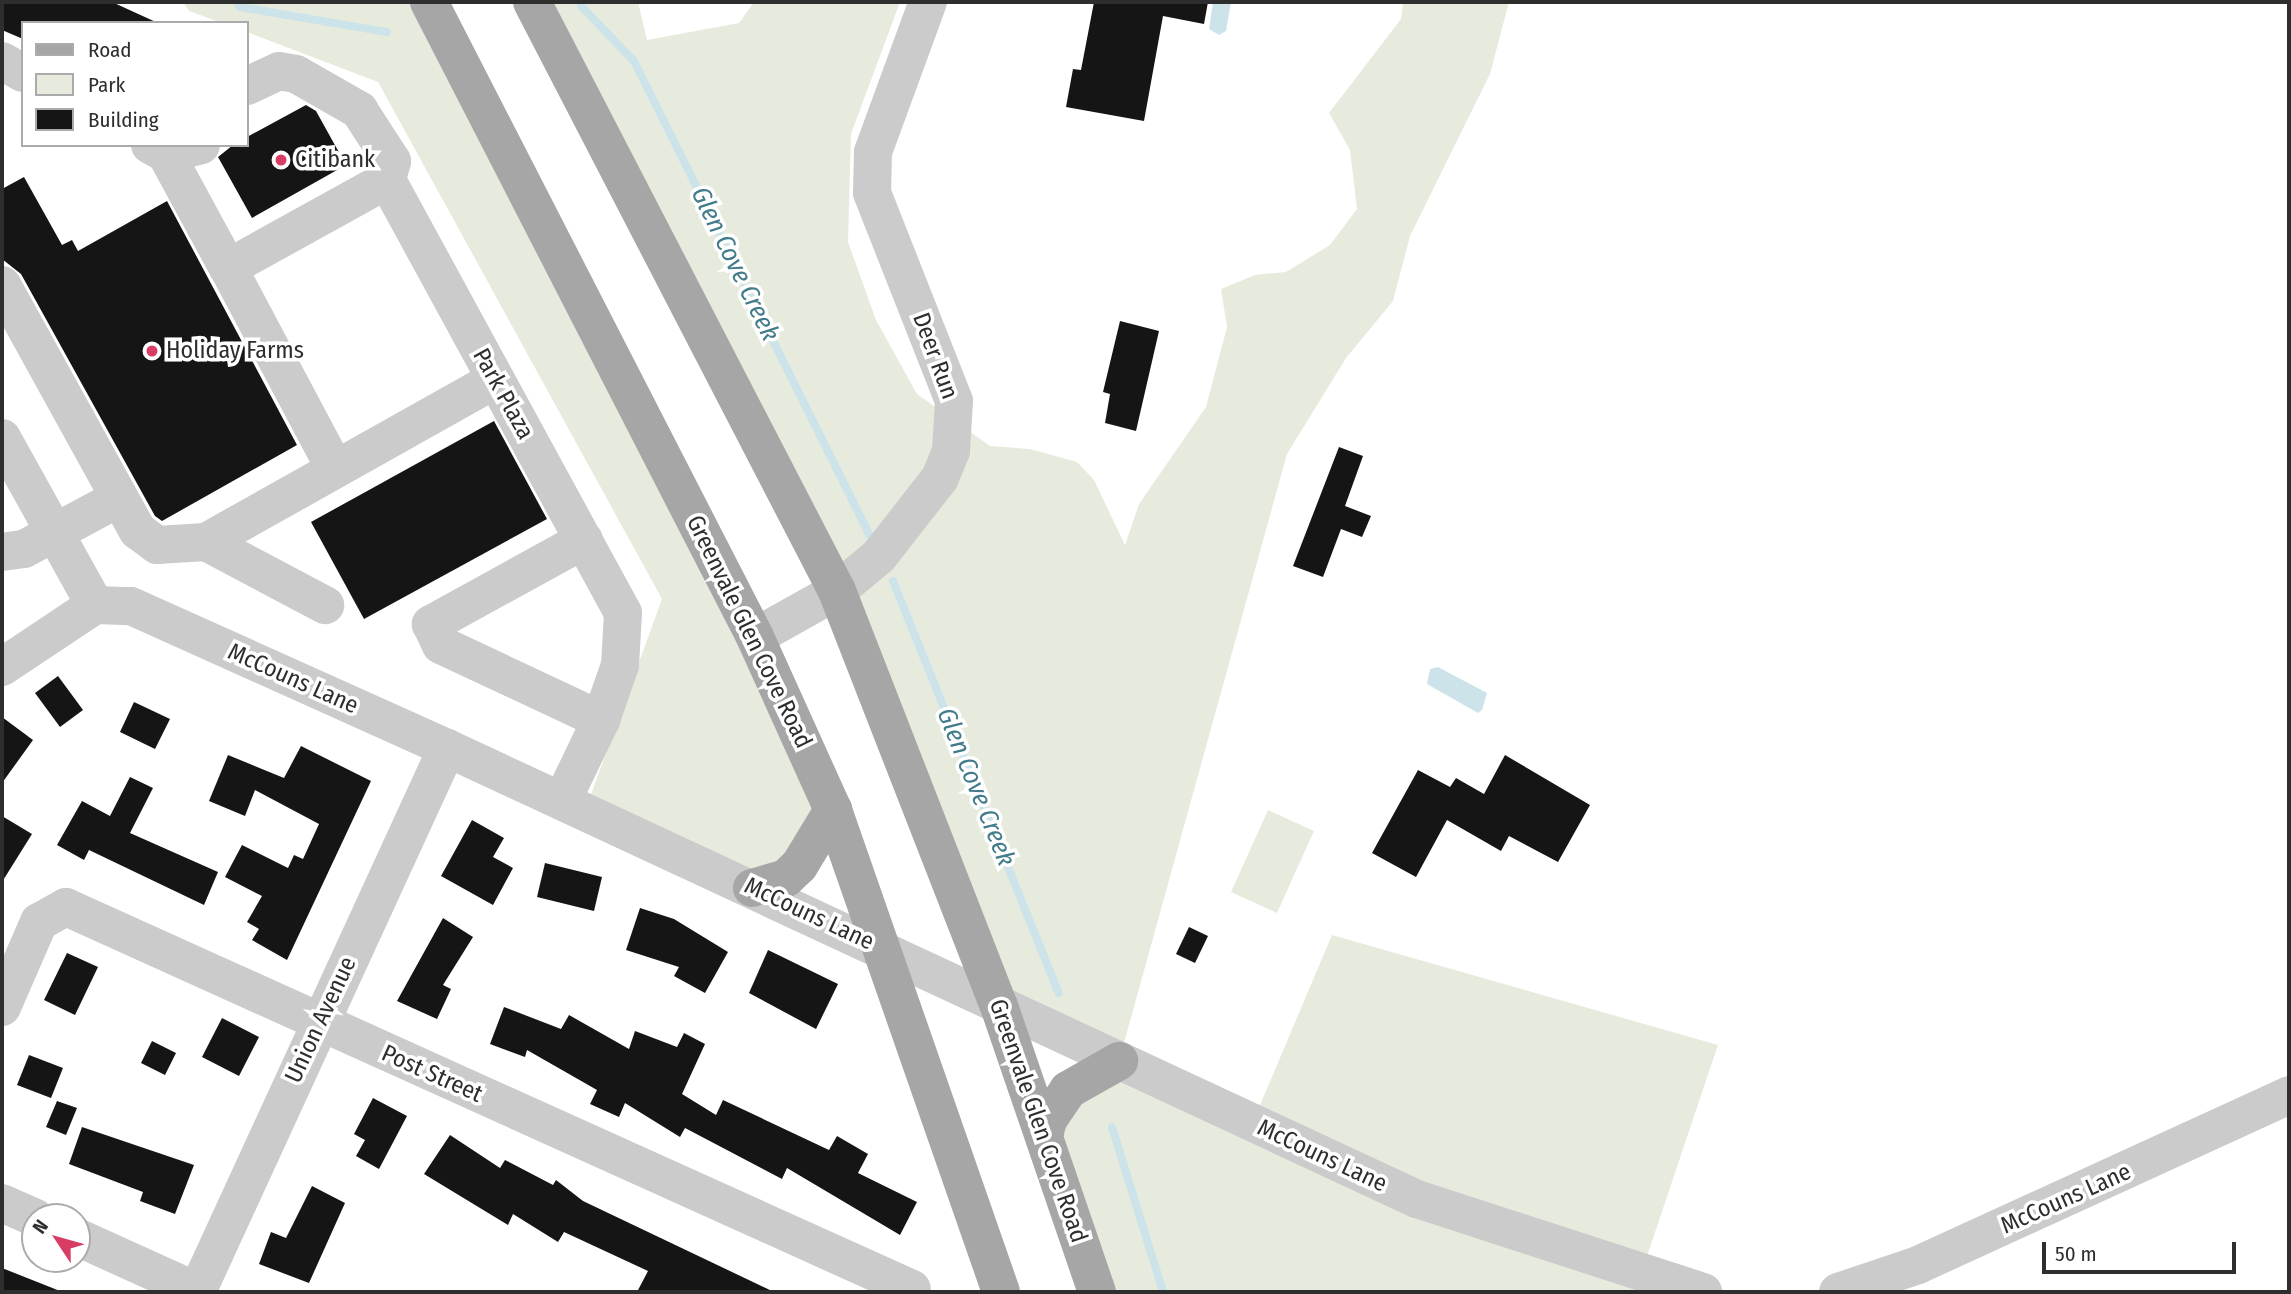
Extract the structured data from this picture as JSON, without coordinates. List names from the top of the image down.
{
  "streets": {
    "main road": ["Greenvale Glen Cove Road"],
    "street": [
      "Deer Run",
      "Park Plaza",
      "McCouns Lane",
      "Union Avenue",
      "Post Street"
    ]
  },
  "crossings": [
    ["Deer Run", "Greenvale Glen Cove Road"],
    ["Park Plaza", "McCouns Lane"],
    ["Greenvale Glen Cove Road", "McCouns Lane"],
    ["McCouns Lane", "Union Avenue"],
    ["Union Avenue", "Post Street"]
  ],
  "water": ["Glen Cove Creek"],
  "places": ["Citibank", "Holiday Farms"],
  "legend": ["Road", "Park", "Building"],
  "scale_bar": "50 m",
  "north": "top left"
}
